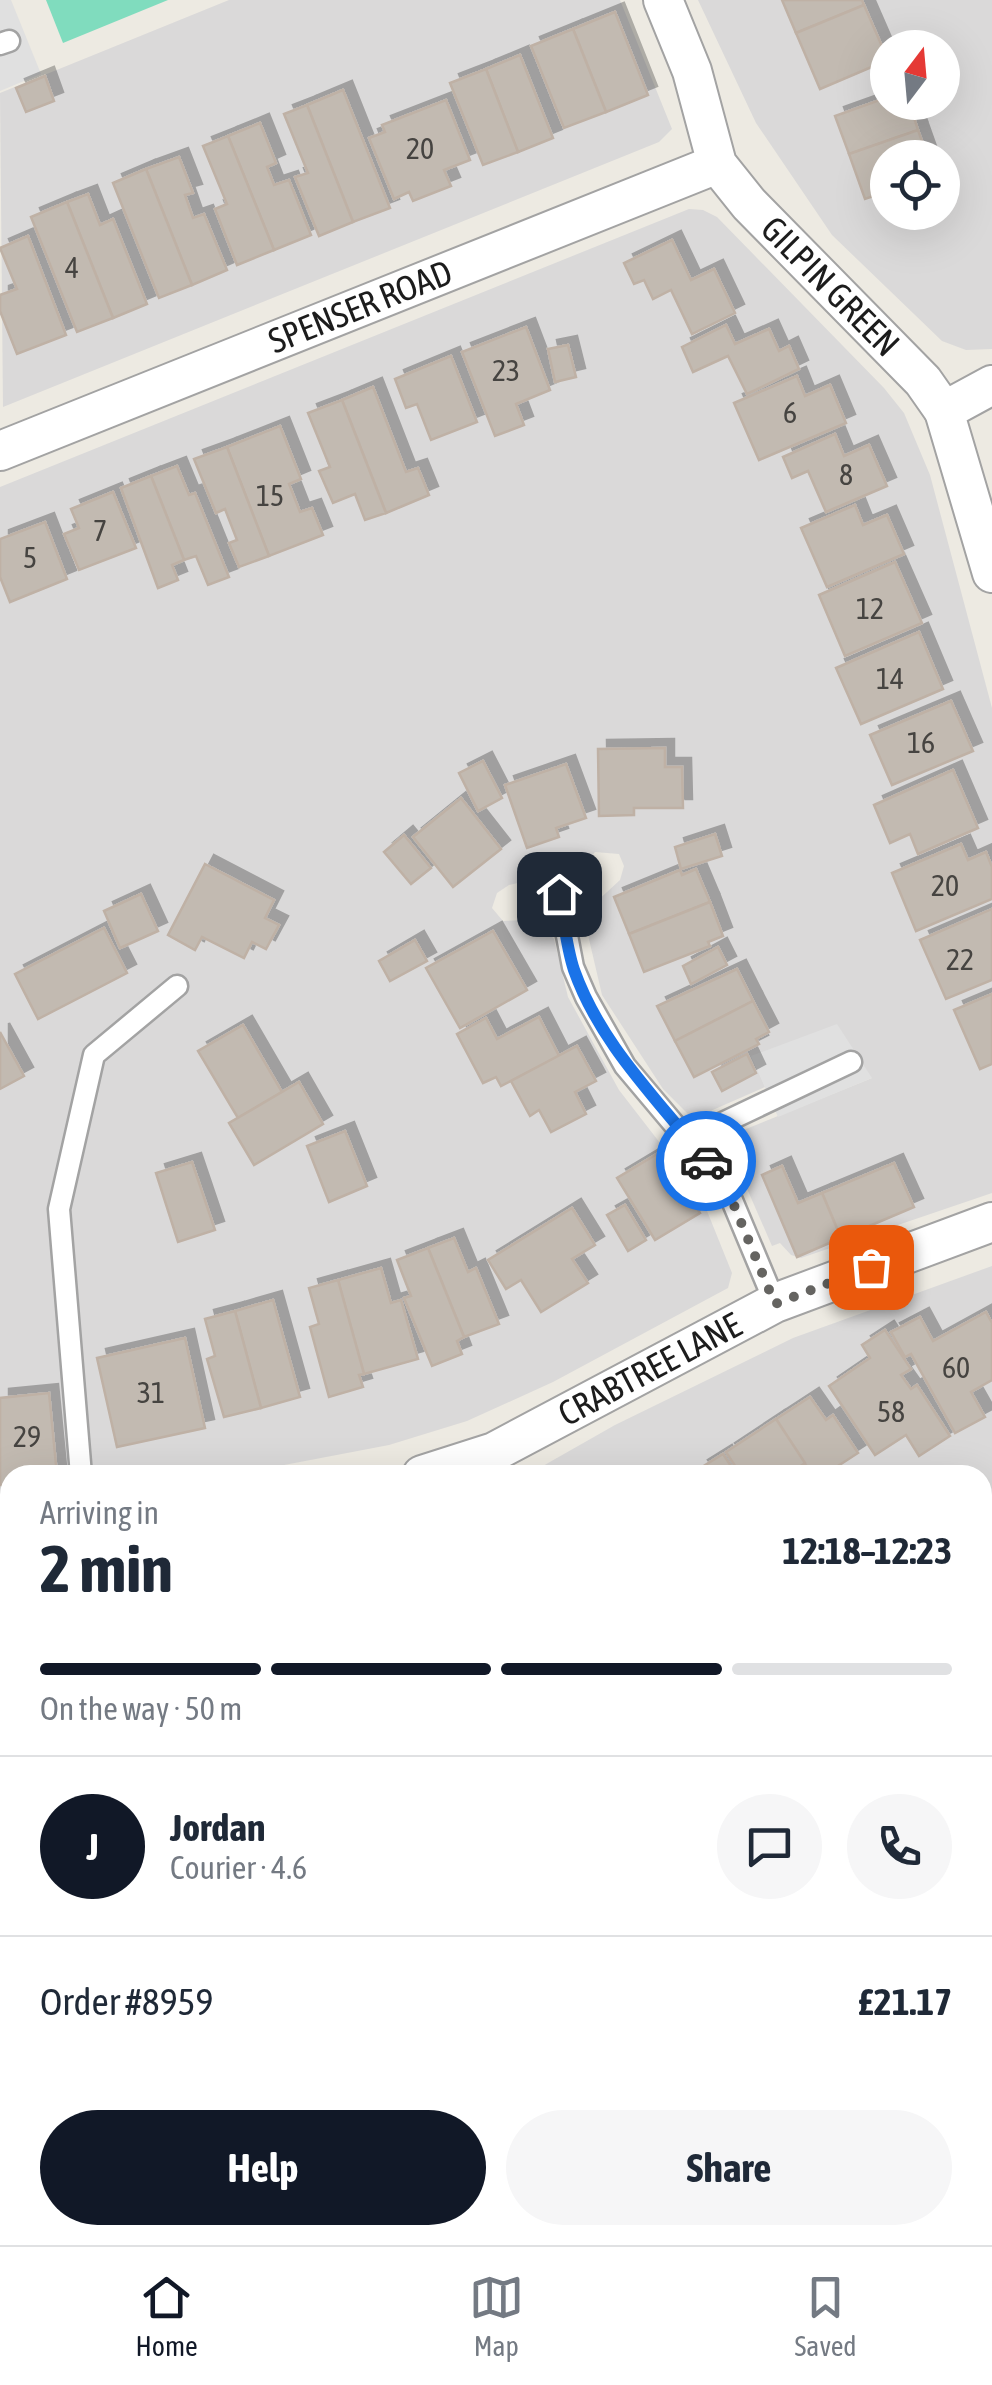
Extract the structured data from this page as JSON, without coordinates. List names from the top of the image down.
{
  "streets": {
    "street": ["GILPIN GREEN", "SPENSER ROAD", "CRABTREE LANE"]
  },
  "crossings": [
    ["GILPIN GREEN", "SPENSER ROAD"]
  ],
  "house_numbers": [
    "20",
    "4",
    "23",
    "6",
    "8",
    "15",
    "7",
    "5",
    "12",
    "14",
    "16",
    "20",
    "22",
    "60",
    "31",
    "58",
    "29"
  ],
  "north": "top",
  "page": {
    "heading": ["2 min", "Arriving in", "12:18–12:23"],
    "panel": [
      "Jordan",
      "Courier · 4.6",
      "Order #8959",
      "£21.17"
    ],
    "bar": "On the way · 50 m",
    "round": "J",
    "buttons": ["Help", "Share"],
    "tabs": ["Home", "Map", "Saved"]
  }
}
